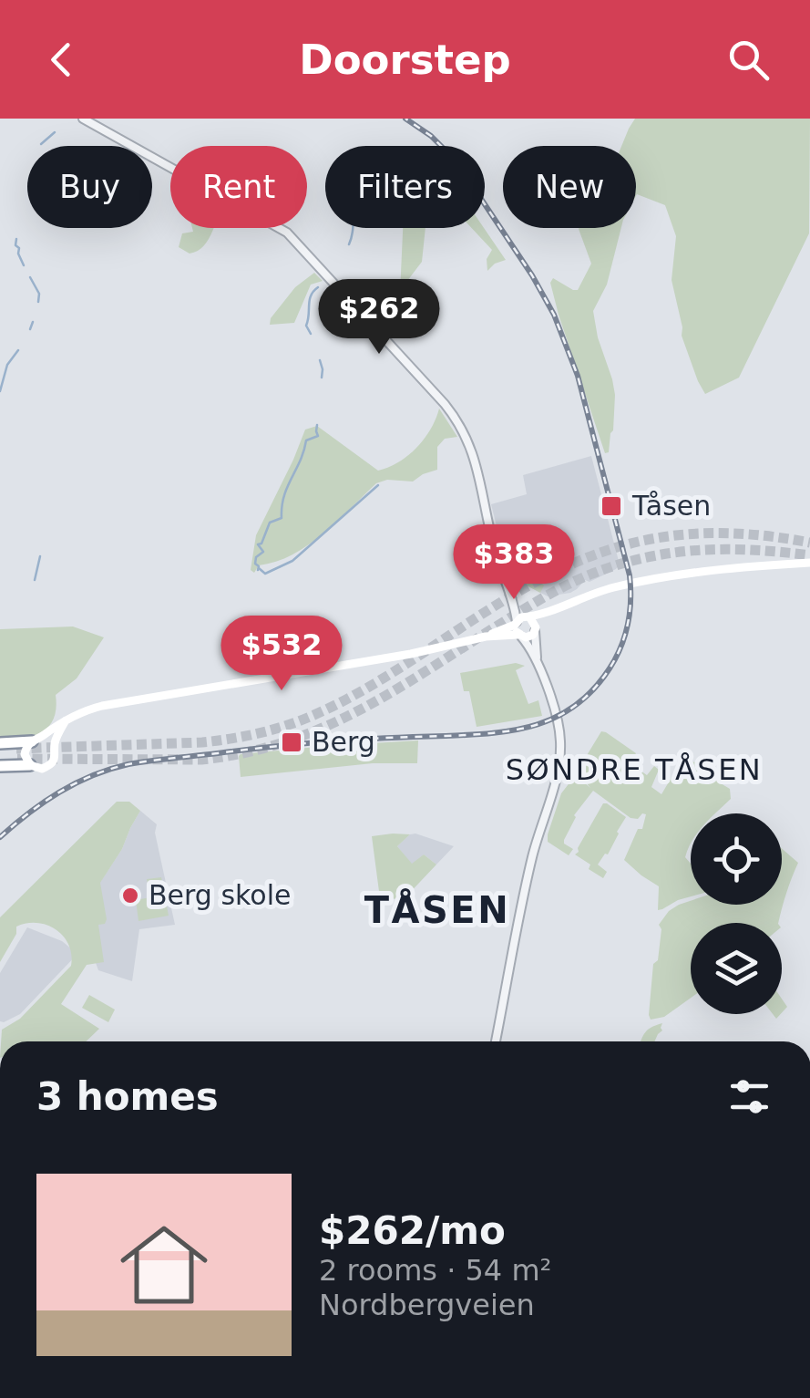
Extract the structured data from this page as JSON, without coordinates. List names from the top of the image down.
{
  "districts": ["SØNDRE TÅSEN", "TÅSEN"],
  "places": {
    "transit": ["Tåsen", "Berg"],
    "other": ["Berg skole"]
  },
  "page": {
    "header": "Doorstep",
    "chip": [
      "Buy",
      "Rent",
      "Filters",
      "New"
    ],
    "price": ["$262", "$383", "$532"],
    "heading": "3 homes",
    "list": [
      {
        "name": "$262/mo",
        "note": "2 rooms · 54 m² · Nordbergveien"
      }
    ]
  }
}
